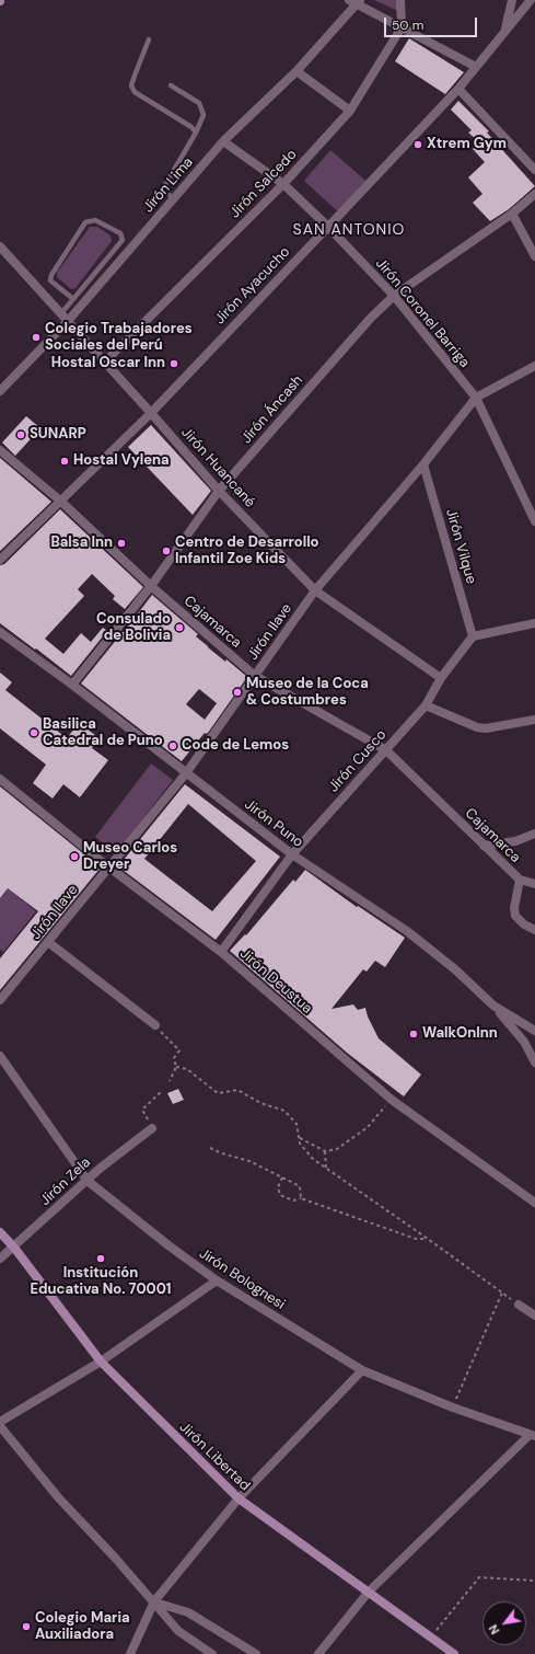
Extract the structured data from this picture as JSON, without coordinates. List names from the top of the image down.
{
  "streets": {
    "street": [
      "Jirón Salcedo",
      "Jirón Lima",
      "Jirón Ayacucho",
      "Jirón Coronel Barriga",
      "Jirón Áncash",
      "Jirón Huancané",
      "Jirón Vilque",
      "Cajamarca",
      "Jirón Ilave",
      "Jirón Cusco",
      "Jirón Puno",
      "Jirón Deustua",
      "Jirón Zela",
      "Jirón Bolognesi",
      "Jirón Libertad"
    ]
  },
  "crossings": [
    ["Jirón Salcedo", "Jirón Coronel Barriga"],
    ["Jirón Salcedo", "Jirón Huancané"],
    ["Jirón Lima", "Jirón Coronel Barriga"],
    ["Jirón Lima", "Jirón Huancané"],
    ["Jirón Ayacucho", "Jirón Coronel Barriga"],
    ["Jirón Ayacucho", "Jirón Huancané"],
    ["Jirón Ayacucho", "Cajamarca"],
    ["Jirón Coronel Barriga", "Jirón Áncash"],
    ["Jirón Coronel Barriga", "Jirón Ilave"],
    ["Jirón Áncash", "Jirón Huancané"],
    ["Jirón Áncash", "Cajamarca"],
    ["Jirón Áncash", "Jirón Puno"],
    ["Jirón Huancané", "Jirón Ilave"],
    ["Jirón Huancané", "Jirón Cusco"],
    ["Jirón Vilque", "Jirón Ilave"],
    ["Jirón Vilque", "Jirón Cusco"],
    ["Cajamarca", "Jirón Ilave"],
    ["Cajamarca", "Jirón Cusco"],
    ["Jirón Ilave", "Jirón Puno"],
    ["Jirón Ilave", "Jirón Deustua"],
    ["Jirón Cusco", "Jirón Puno"],
    ["Jirón Cusco", "Jirón Deustua"],
    ["Jirón Zela", "Jirón Bolognesi"],
    ["Jirón Zela", "Jirón Libertad"]
  ],
  "districts": ["SAN ANTONIO"],
  "places": [
    "Xtrem Gym",
    "Colegio Trabajadores Sociales del Perú",
    "Hostal Oscar Inn",
    "SUNARP",
    "Hostal Vylena",
    "Balsa Inn",
    "Centro de Desarrollo Infantil Zoe Kids",
    "Consulado de Bolivia",
    "Museo de la Coca & Costumbres",
    "Basilica Catedral de Puno",
    "Code de Lemos",
    "Museo Carlos Dreyer",
    "WalkOnInn",
    "Institución Educativa No. 70001",
    "Colegio Maria Auxiliadora"
  ],
  "scale_bar": "50 m",
  "north": "bottom left"
}
